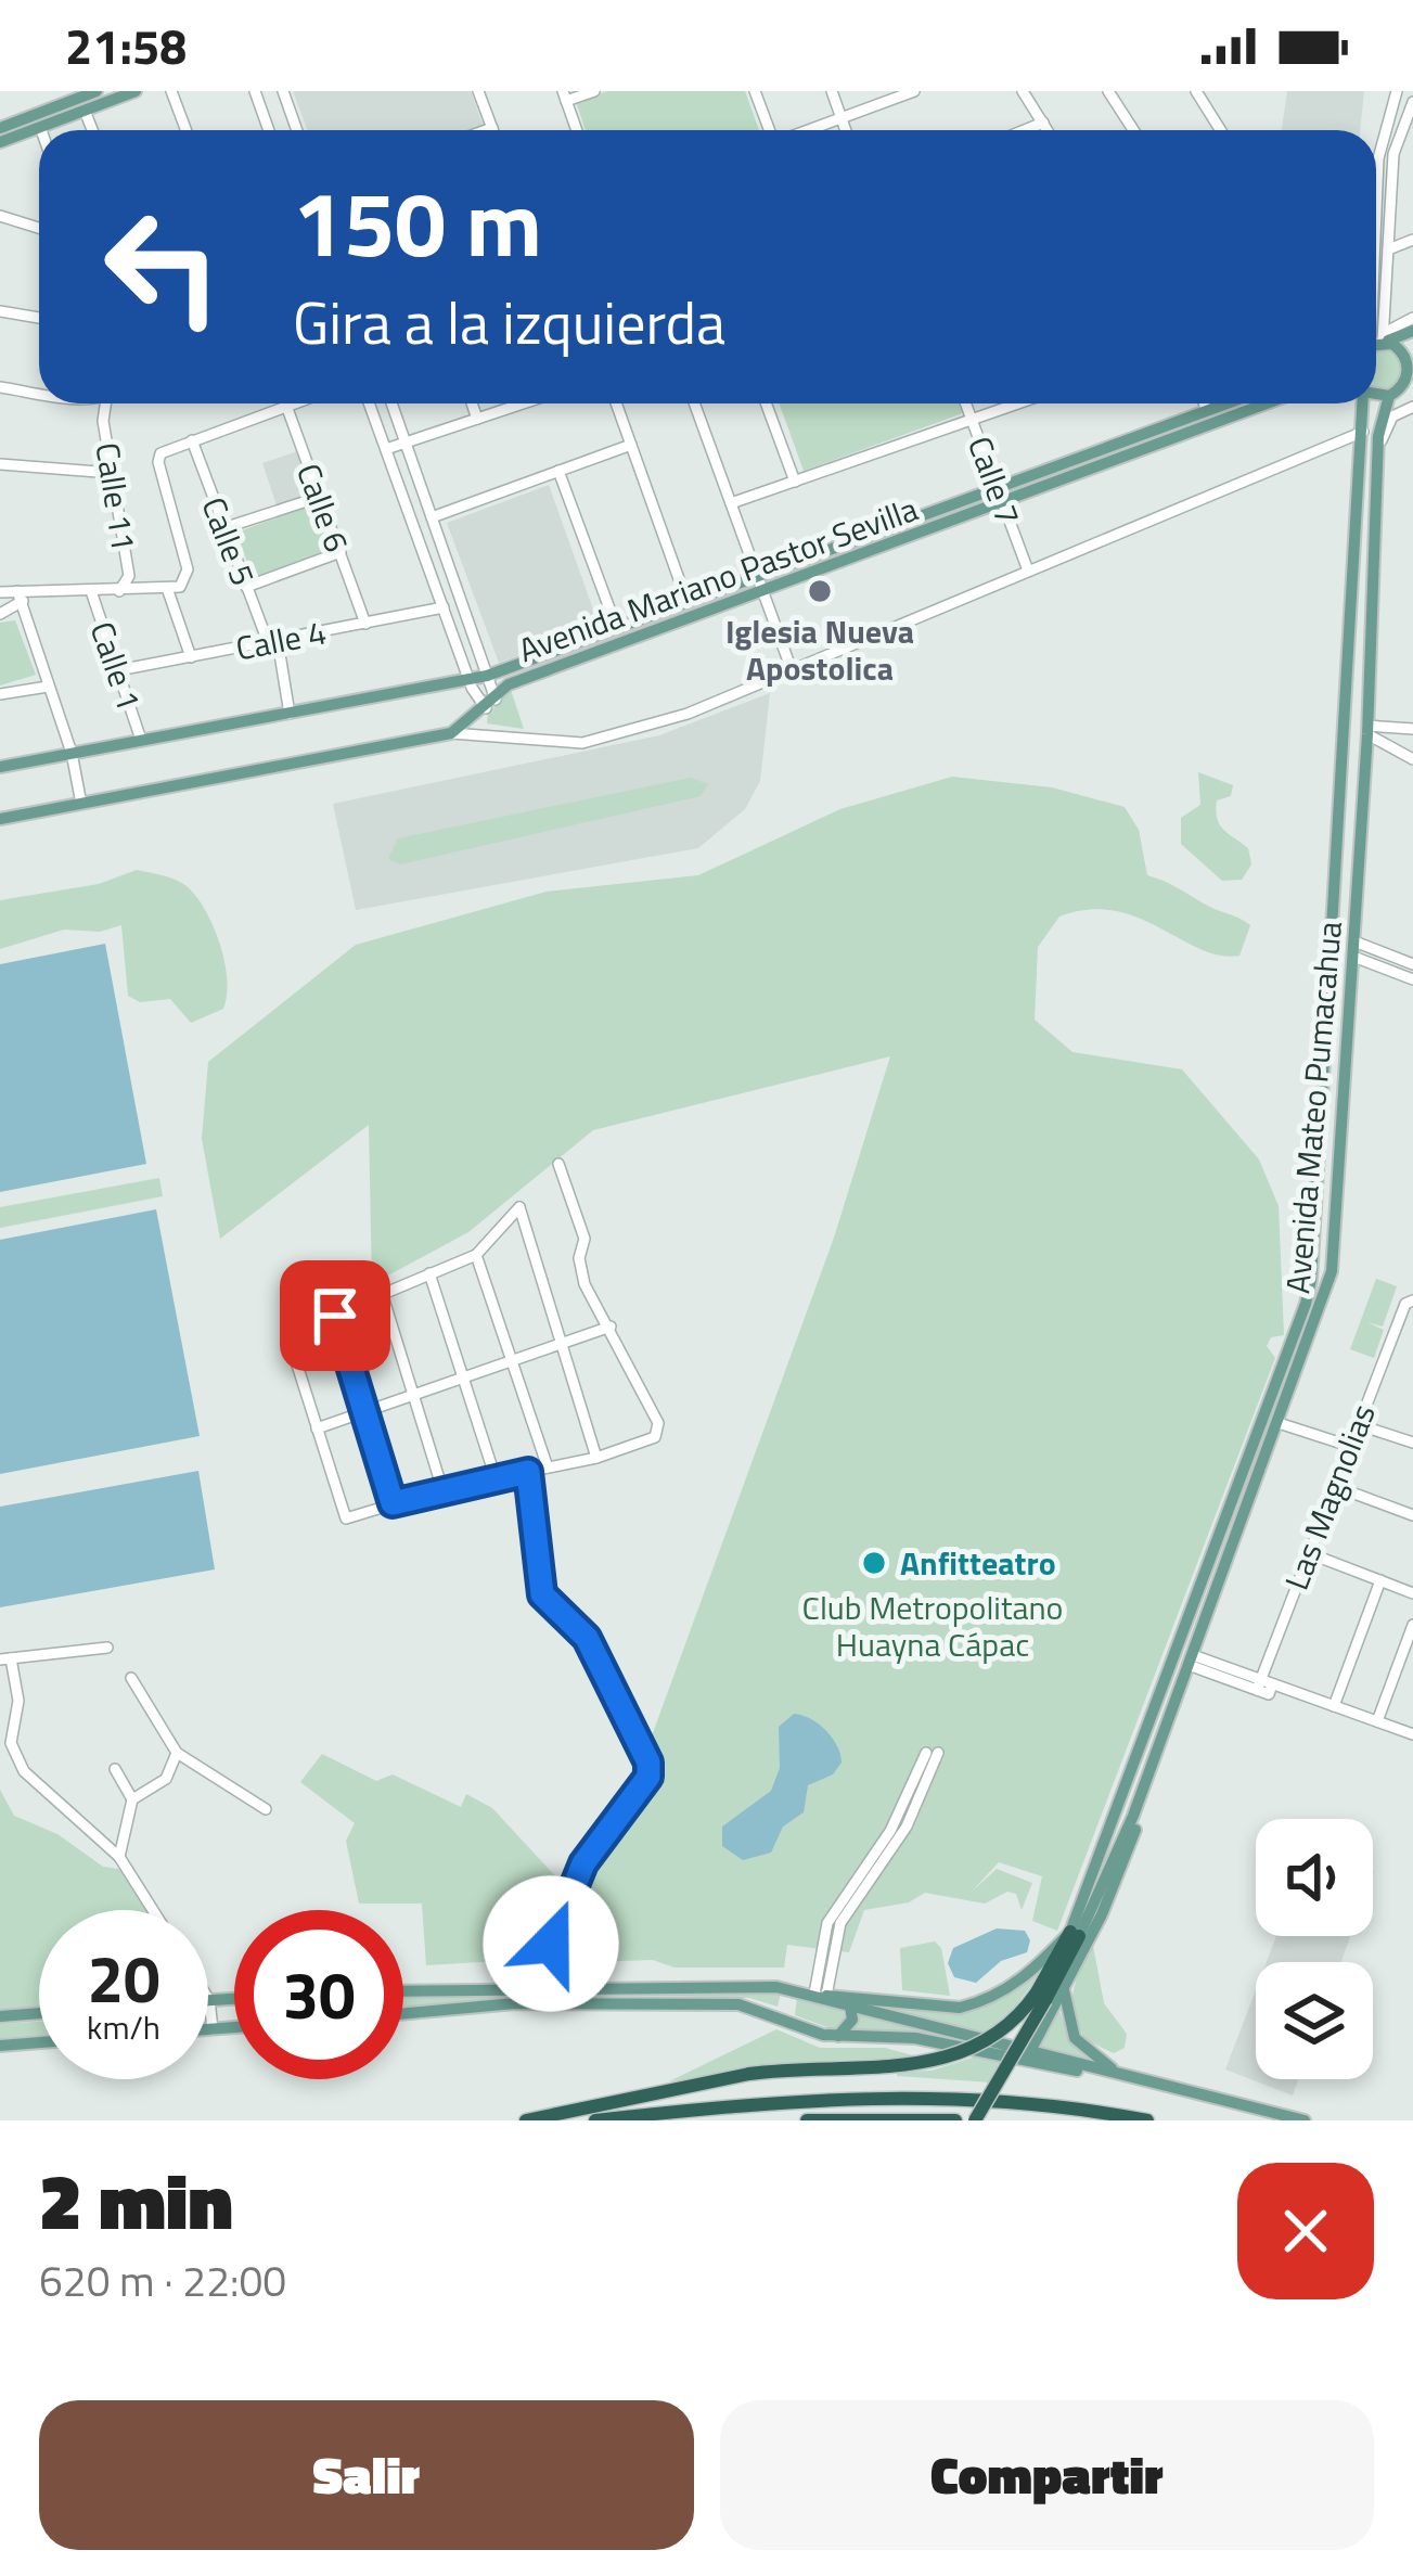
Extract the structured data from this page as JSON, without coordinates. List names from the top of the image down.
{
  "streets": {
    "main road": ["Avenida Mariano Pastor Sevilla", "Avenida Mateo Pumacahua"],
    "street": [
      "Calle 7",
      "Calle 11",
      "Calle 6",
      "Calle 5",
      "Calle 4",
      "Calle 1",
      "Las Magnolias"
    ]
  },
  "crossings": [
    ["Calle 7", "Avenida Mariano Pastor Sevilla"],
    ["Calle 6", "Calle 4"],
    ["Calle 5", "Avenida Mariano Pastor Sevilla"],
    ["Calle 5", "Calle 4"],
    ["Avenida Mariano Pastor Sevilla", "Calle 1"],
    ["Calle 4", "Calle 1"]
  ],
  "parks": ["Club Metropolitano Huayna Cápac"],
  "places": ["Iglesia Nueva Apostolica", "Anfitteatro"],
  "page": {
    "status": "21:58",
    "turn": ["150 m", "Gira a la izquierda"],
    "speed": "20 km/h",
    "limit": "30",
    "heading": ["2 min", "620 m · 22:00"],
    "buttons": ["Salir", "Compartir"]
  }
}
